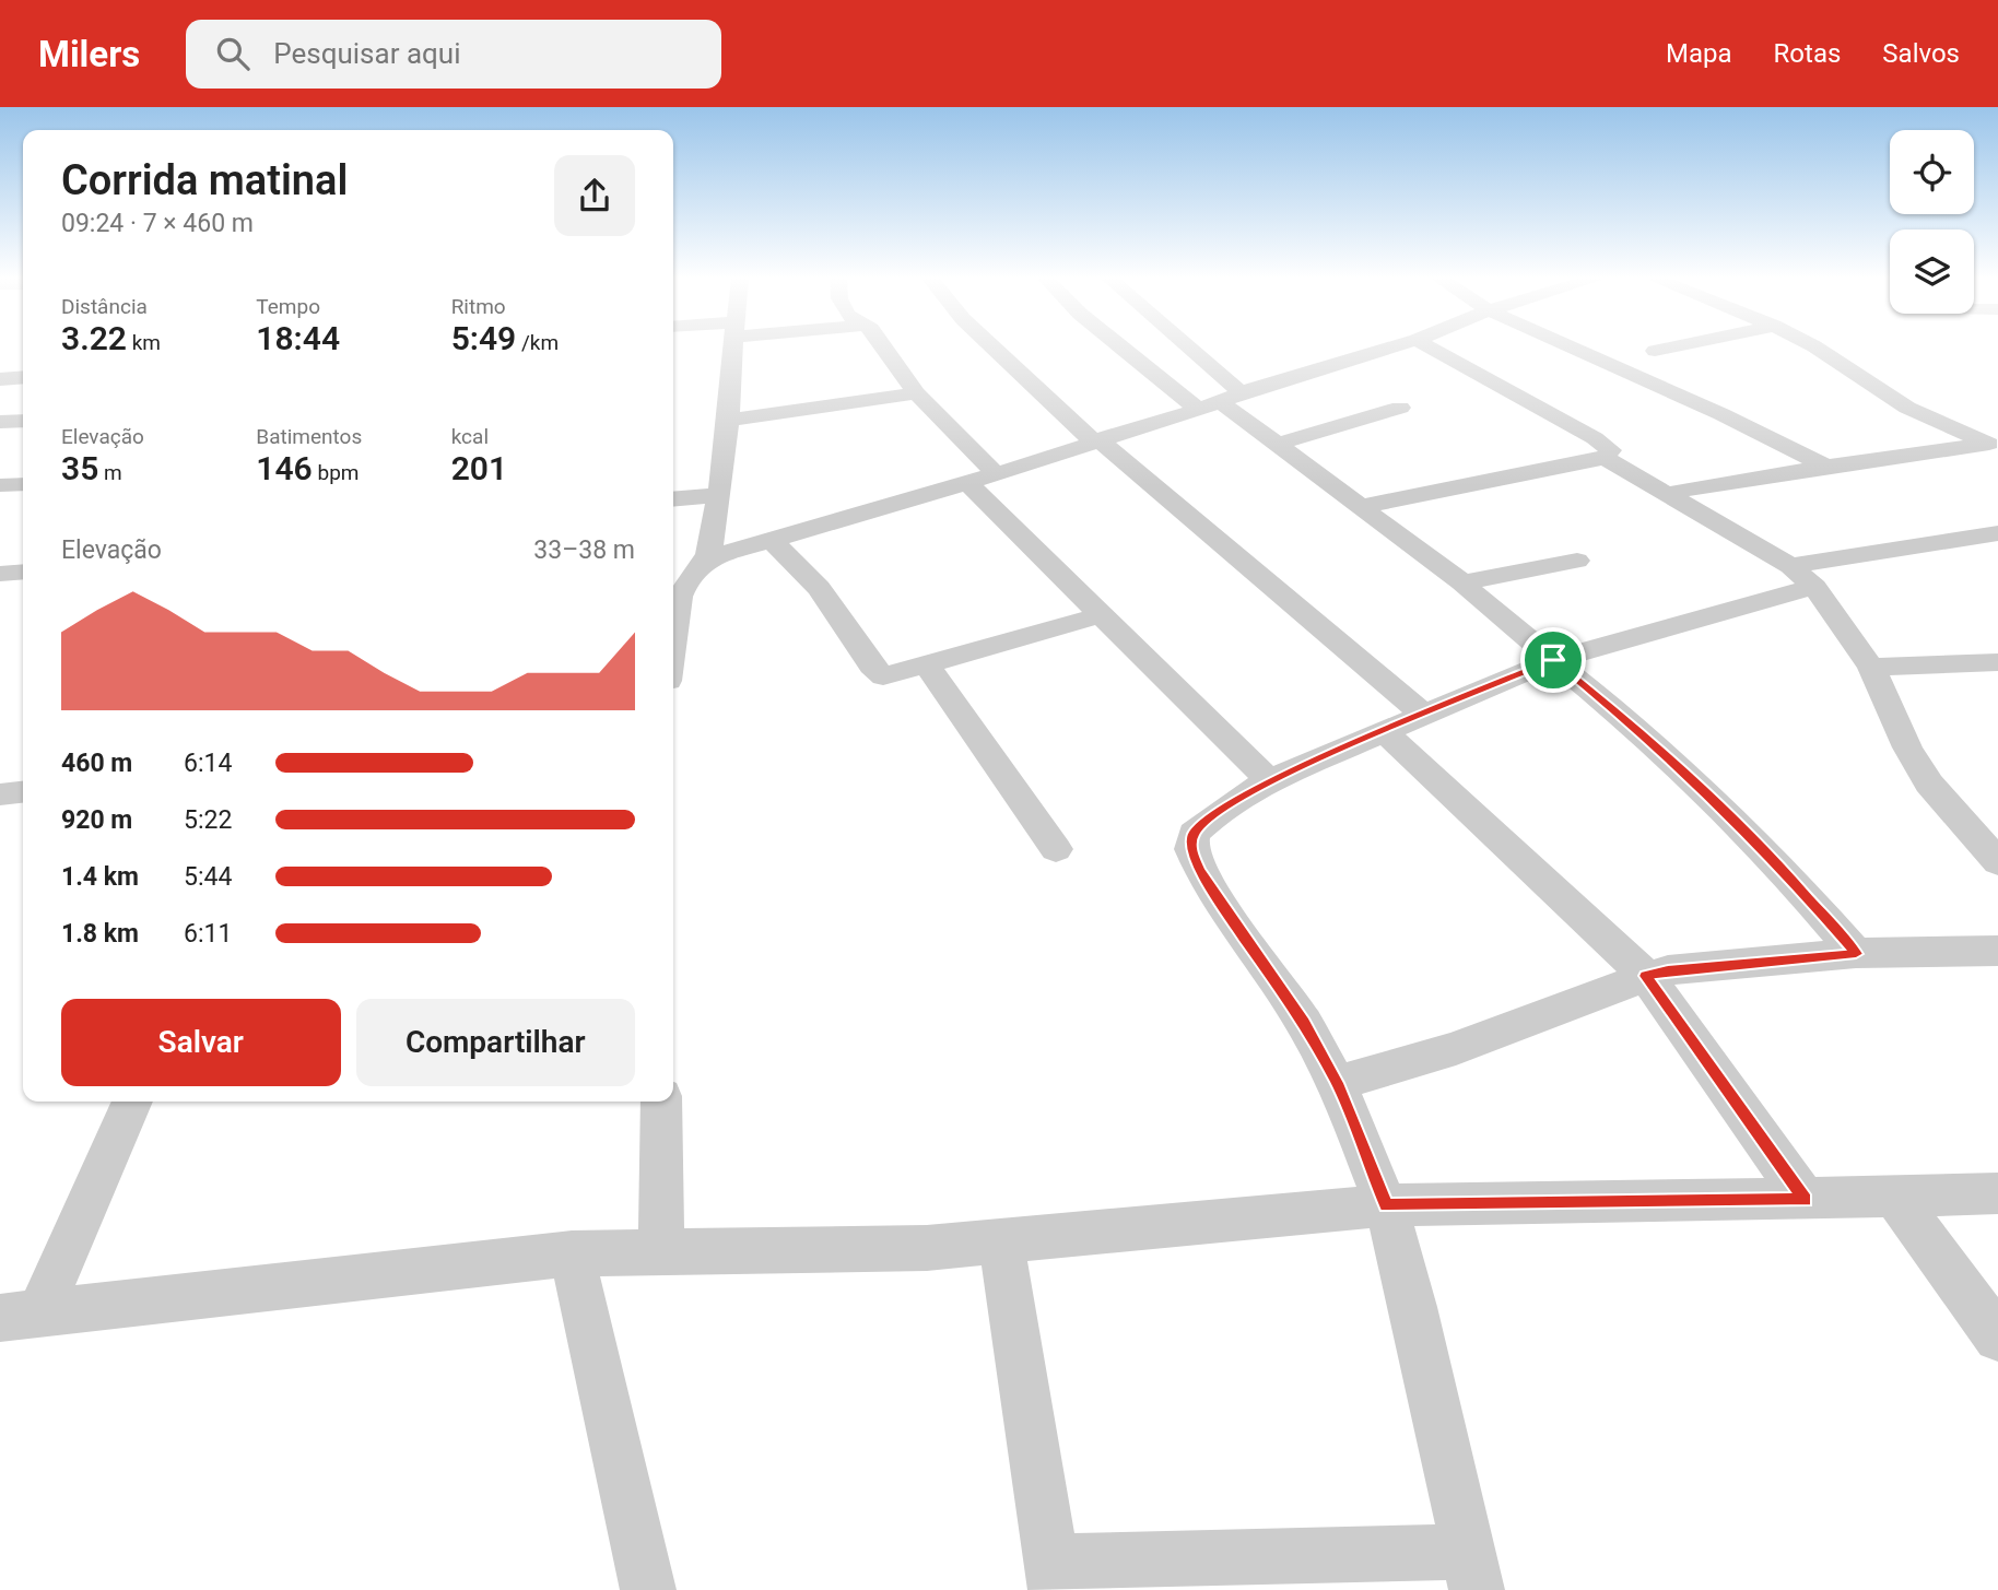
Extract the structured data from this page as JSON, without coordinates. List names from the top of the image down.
{
  "page": {
    "header": "Milers",
    "search": "Pesquisar aqui",
    "nav": ["Mapa", "Rotas", "Salvos"],
    "heading": ["Corrida matinal", "09:24 · 7 × 460 m"],
    "stats": [
      ["Distância", "3.22 km"],
      ["Tempo", "18:44"],
      ["Ritmo", "5:49 /km"],
      ["Elevação", "35 m"],
      ["Batimentos", "146 bpm"],
      ["kcal", "201"]
    ],
    "chart": ["Elevação", "33–38 m"],
    "list": [
      {
        "name": "460 m",
        "note": "6:14"
      },
      {
        "name": "920 m",
        "note": "5:22"
      },
      {
        "name": "1.4 km",
        "note": "5:44"
      },
      {
        "name": "1.8 km",
        "note": "6:11"
      }
    ],
    "buttons": ["Salvar", "Compartilhar"]
  }
}
